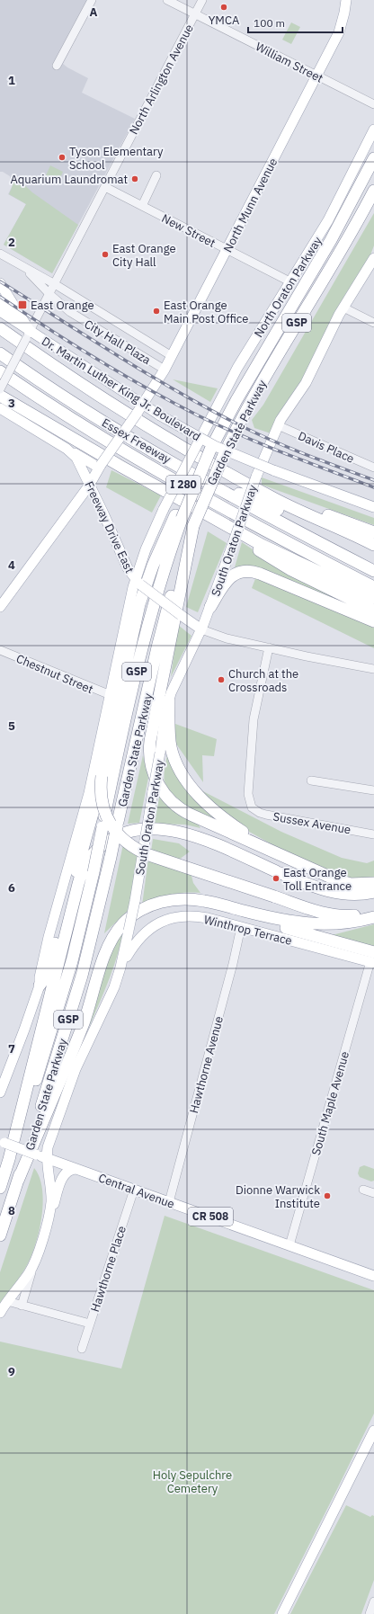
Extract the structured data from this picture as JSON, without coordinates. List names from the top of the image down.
{
  "streets": {
    "highway": [
      "GSP",
      "Garden State Parkway",
      "Essex Freeway",
      "I 280"
    ],
    "main road": [
      "North Munn Avenue",
      "North Oraton Parkway",
      "Dr. Martin Luther King Jr. Boulevard",
      "Freeway Drive East",
      "South Oraton Parkway",
      "Winthrop Terrace",
      "Central Avenue",
      "CR 508"
    ],
    "street": [
      "William Street",
      "North Arlington Avenue",
      "New Street",
      "City Hall Plaza",
      "Davis Place",
      "Chestnut Street",
      "Sussex Avenue",
      "Hawthorne Avenue",
      "South Maple Avenue",
      "Hawthorne Place"
    ]
  },
  "crossings": [
    ["William Street", "North Arlington Avenue"],
    ["William Street", "North Munn Avenue"],
    ["North Arlington Avenue", "New Street"],
    ["North Arlington Avenue", "City Hall Plaza"],
    ["North Arlington Avenue", "Dr. Martin Luther King Jr. Boulevard"],
    ["North Munn Avenue", "New Street"],
    ["North Munn Avenue", "City Hall Plaza"],
    ["North Munn Avenue", "Dr. Martin Luther King Jr. Boulevard"],
    ["North Munn Avenue", "Freeway Drive East"],
    ["New Street", "North Oraton Parkway"],
    ["North Oraton Parkway", "Freeway Drive East"],
    ["Davis Place", "South Oraton Parkway"],
    ["Freeway Drive East", "South Oraton Parkway"],
    ["Freeway Drive East", "Sussex Avenue"],
    ["South Oraton Parkway", "Winthrop Terrace"],
    ["South Oraton Parkway", "Central Avenue"],
    ["Winthrop Terrace", "Hawthorne Avenue"],
    ["Winthrop Terrace", "South Maple Avenue"],
    ["Hawthorne Avenue", "Central Avenue"],
    ["South Maple Avenue", "Central Avenue"],
    ["Central Avenue", "Hawthorne Place"]
  ],
  "parks": ["Holy Sepulchre Cemetery"],
  "places": {
    "other": [
      "YMCA",
      "Tyson Elementary School",
      "Aquarium Laundromat",
      "East Orange City Hall",
      "East Orange Main Post Office",
      "Church at the Crossroads",
      "East Orange Toll Entrance",
      "Dionne Warwick Institute"
    ],
    "transit": ["East Orange"]
  },
  "scale_bar": "100 m",
  "grid": {
    "columns": ["A"],
    "rows": [
      "1",
      "2",
      "3",
      "4",
      "5",
      "6",
      "7",
      "8",
      "9"
    ]
  }
}
